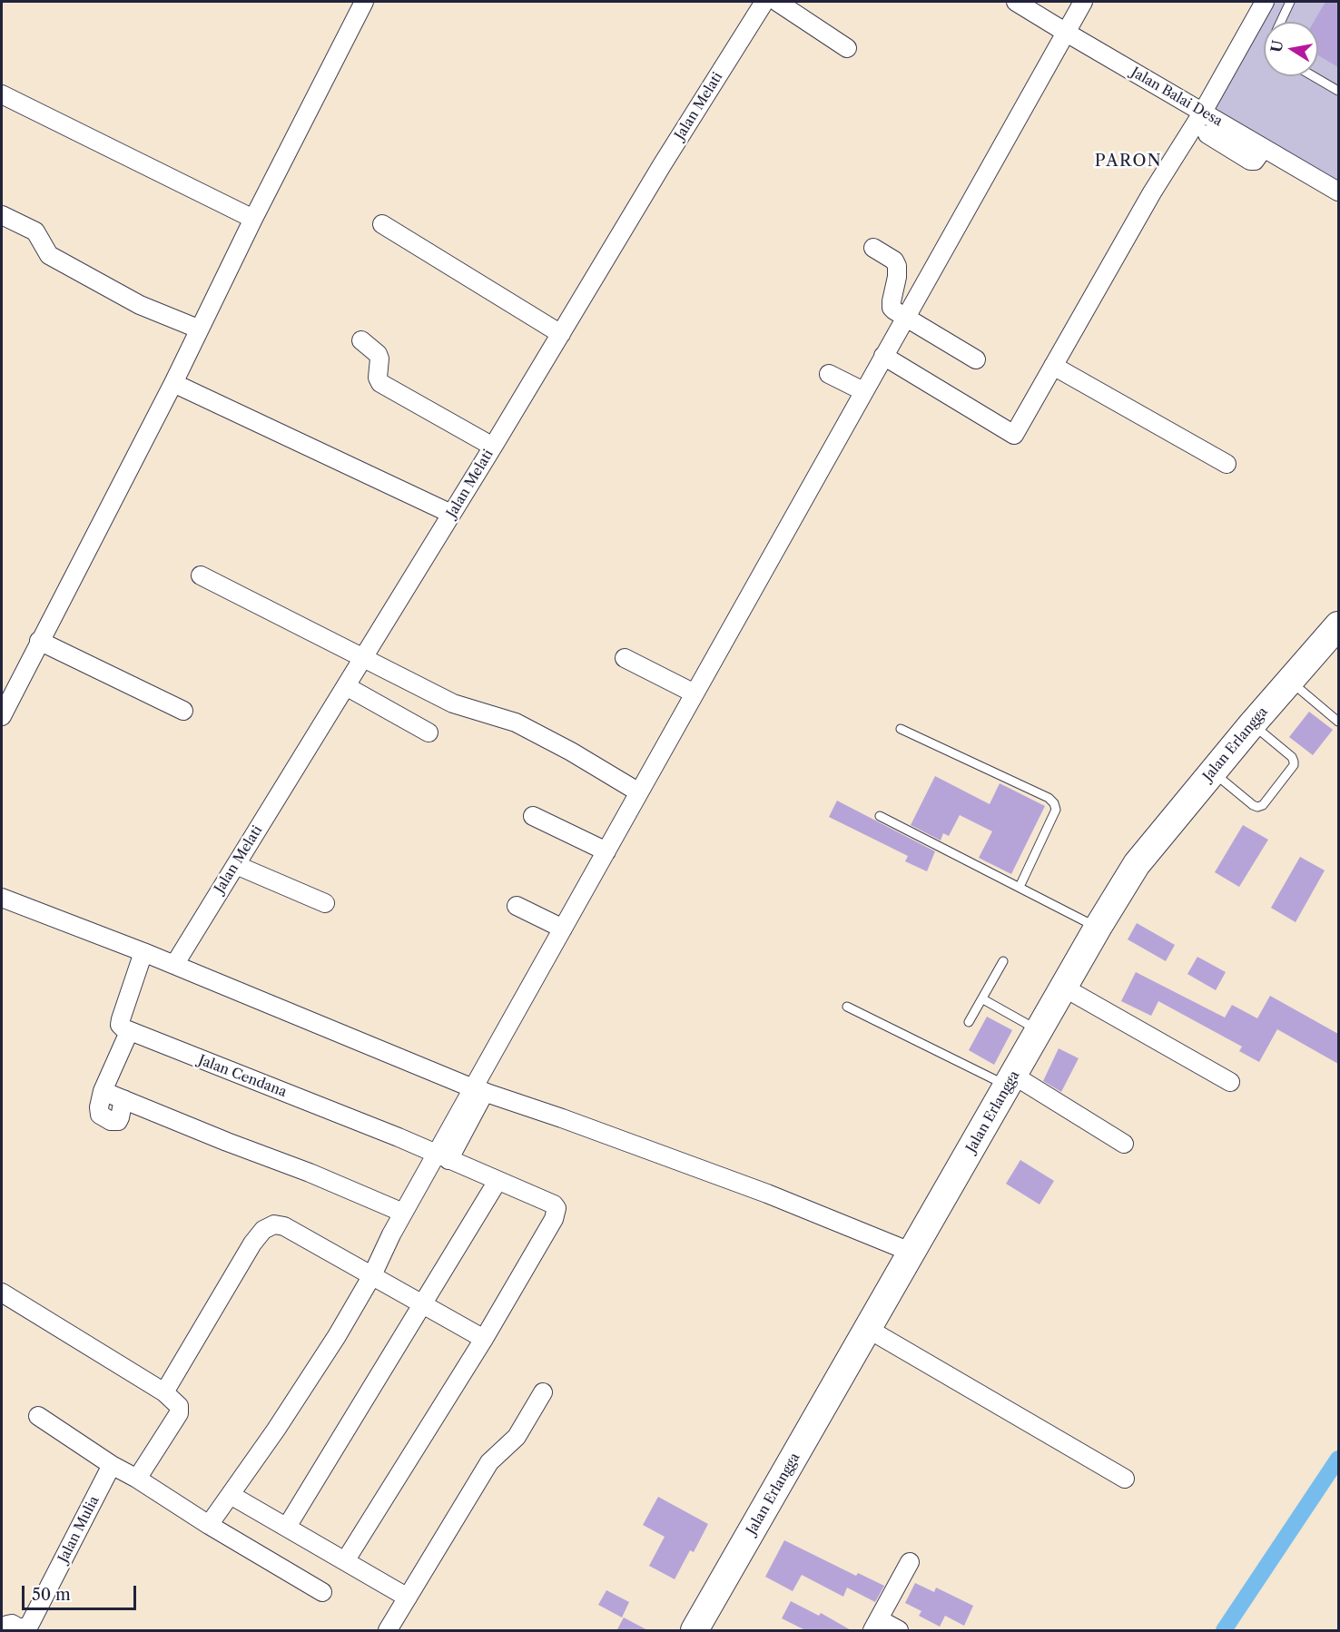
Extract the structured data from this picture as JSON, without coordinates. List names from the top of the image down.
{
  "streets": {
    "main road": ["Jalan Erlangga"],
    "street": [
      "Jalan Balai Desa",
      "Jalan Melati",
      "Jalan Cendana",
      "Jalan Mulia"
    ]
  },
  "districts": ["PARON"],
  "scale_bar": "50 m",
  "north": "left"
}
